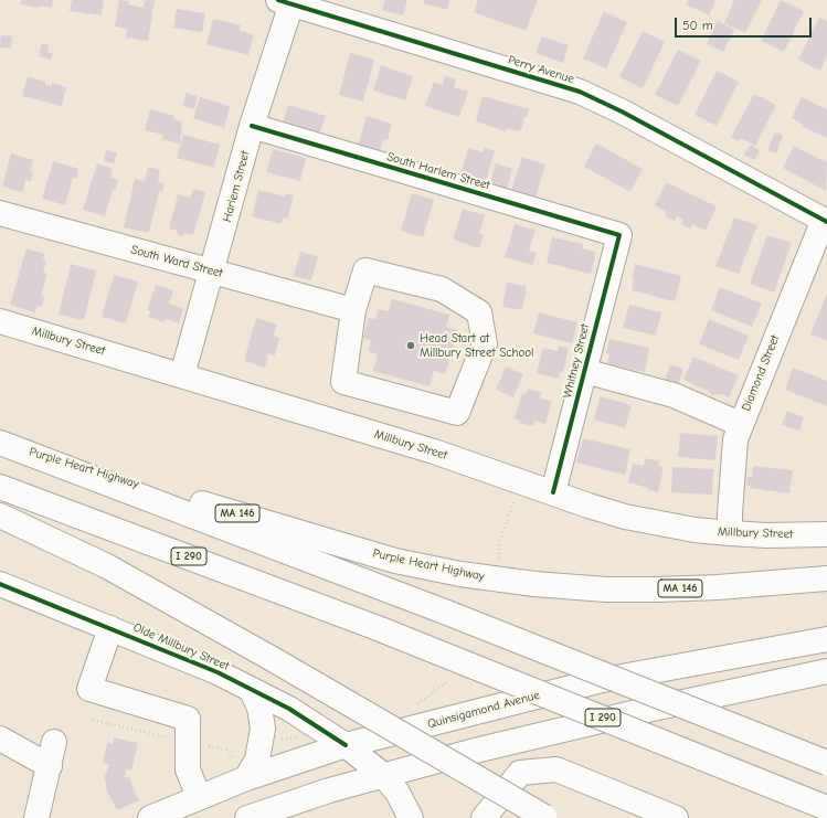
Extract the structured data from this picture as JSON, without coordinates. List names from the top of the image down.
{
  "streets": {
    "main road": [
      "Perry Avenue",
      "South Harlem Street",
      "Harlem Street",
      "South Ward Street",
      "Millbury Street",
      "Whitney Street",
      "Diamond Street",
      "Purple Heart Highway",
      "MA 146",
      "I 290",
      "Olde Millbury Street",
      "Quinsigamond Avenue"
    ]
  },
  "crossings": [
    ["Perry Avenue", "Harlem Street"],
    ["Perry Avenue", "Diamond Street"],
    ["South Harlem Street", "Harlem Street"],
    ["South Harlem Street", "Whitney Street"],
    ["Harlem Street", "South Ward Street"],
    ["Harlem Street", "Millbury Street"],
    ["Millbury Street", "Whitney Street"],
    ["Millbury Street", "Diamond Street"],
    ["Olde Millbury Street", "Quinsigamond Avenue"]
  ],
  "places": ["Head Start at Millbury Street School"],
  "scale_bar": "50 m"
}
